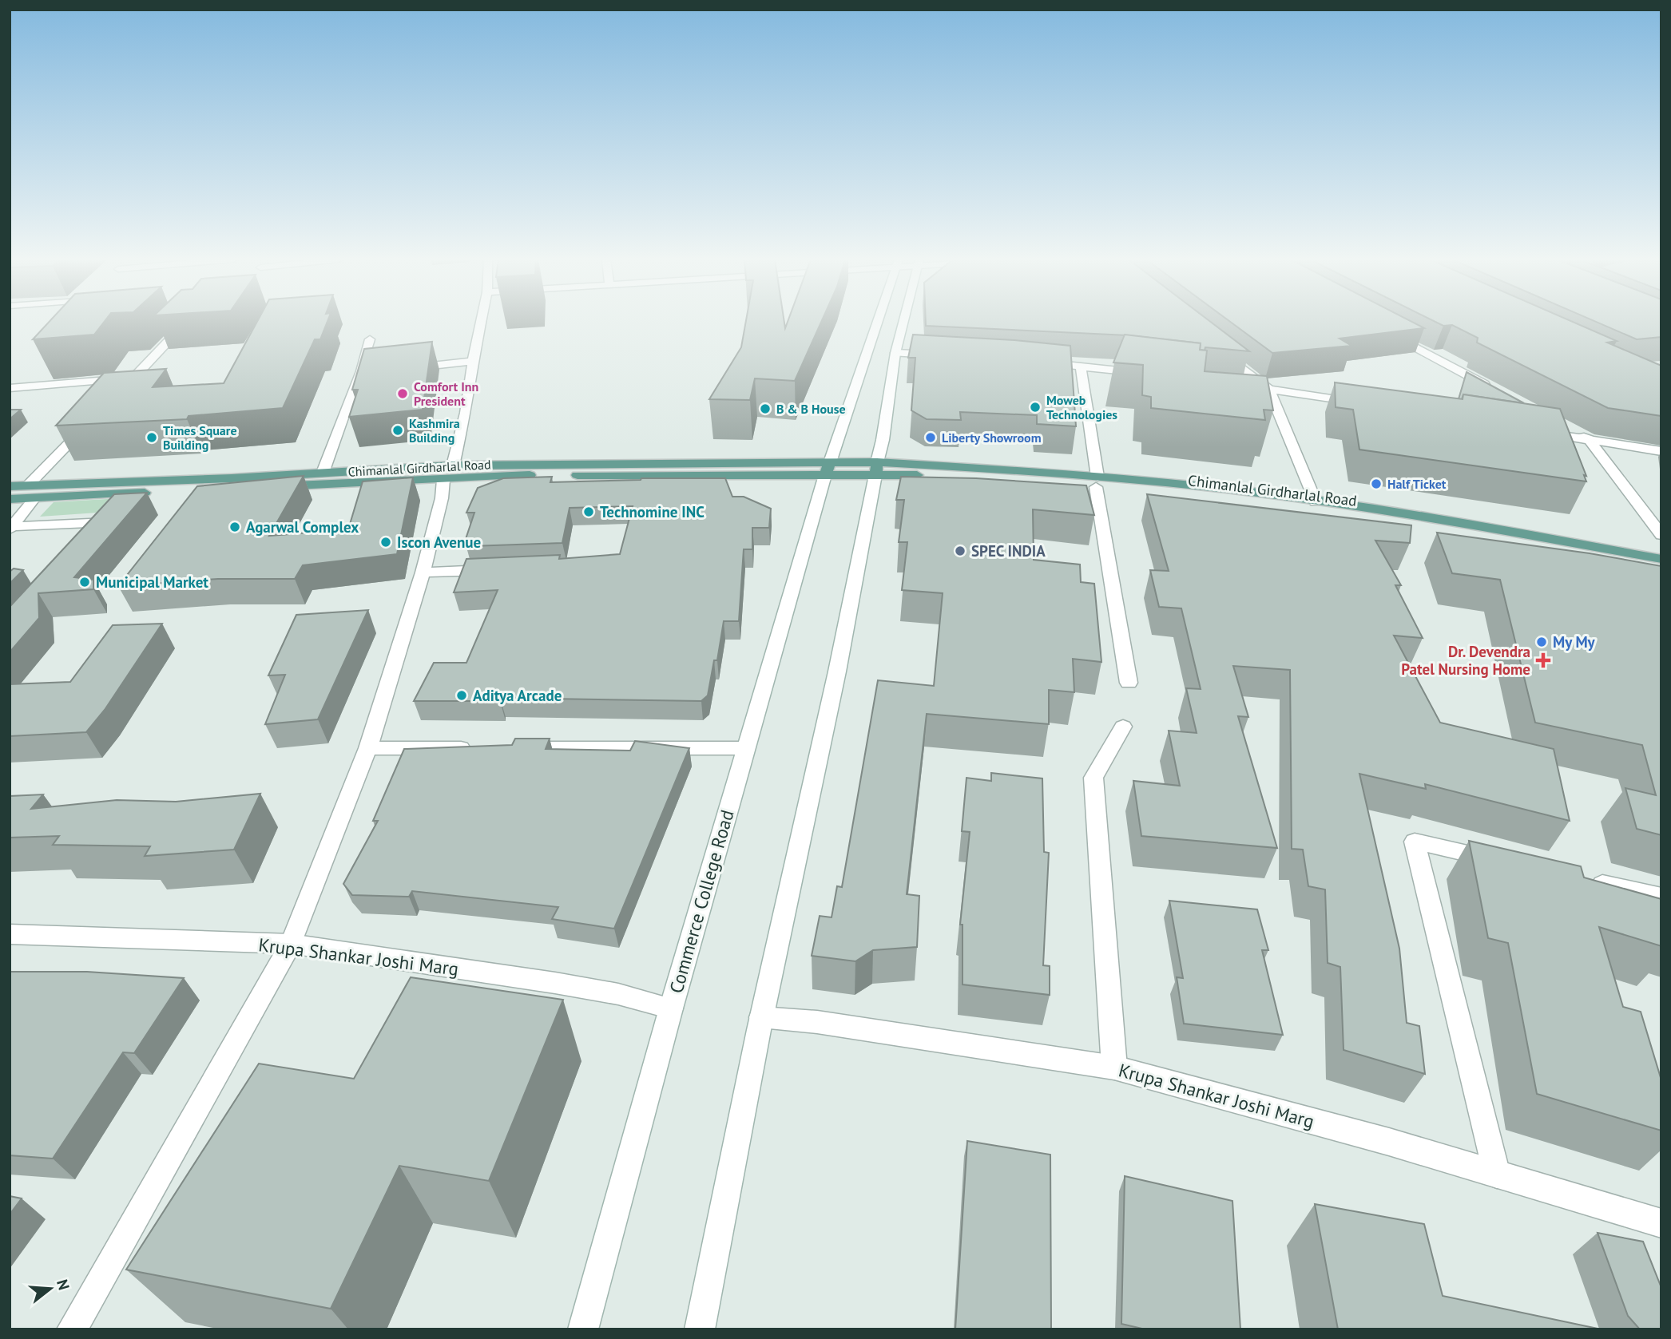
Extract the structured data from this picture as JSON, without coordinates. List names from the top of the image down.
{
  "streets": {
    "main road": ["Chimanlal Girdharlal Road"],
    "street": ["Commerce College Road", "Krupa Shankar Joshi Marg"]
  },
  "crossings": [
    ["Chimanlal Girdharlal Road", "Commerce College Road"],
    ["Commerce College Road", "Krupa Shankar Joshi Marg"]
  ],
  "places": {
    "other": [
      "Comfort Inn President",
      "Moweb Technologies",
      "B & B House",
      "Kashmira Building",
      "Times Square Building",
      "Liberty Showroom",
      "Half Ticket",
      "Technomine INC",
      "Agarwal Complex",
      "Iscon Avenue",
      "SPEC INDIA",
      "Municipal Market",
      "My My",
      "Aditya Arcade"
    ],
    "health": ["Dr. Devendra Patel Nursing Home"]
  },
  "north": "right"
}
